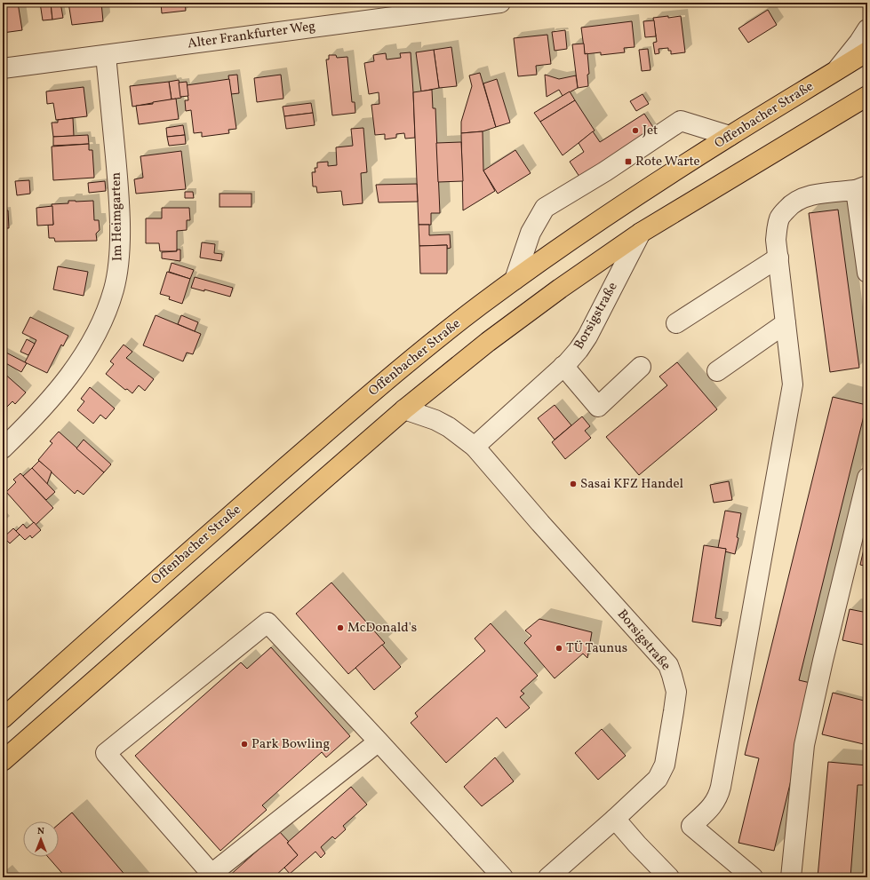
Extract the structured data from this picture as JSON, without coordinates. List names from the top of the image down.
{
  "streets": {
    "main road": ["Offenbacher Straße"],
    "street": ["Alter Frankfurter Weg", "Im Heimgarten", "Borsigstraße"]
  },
  "crossings": [
    ["Alter Frankfurter Weg", "Im Heimgarten"]
  ],
  "places": {
    "other": [
      "Jet",
      "Sasai KFZ Handel",
      "McDonald's",
      "TÜ Taunus",
      "Park Bowling"
    ],
    "transit": ["Rote Warte"]
  },
  "north": "top"
}
